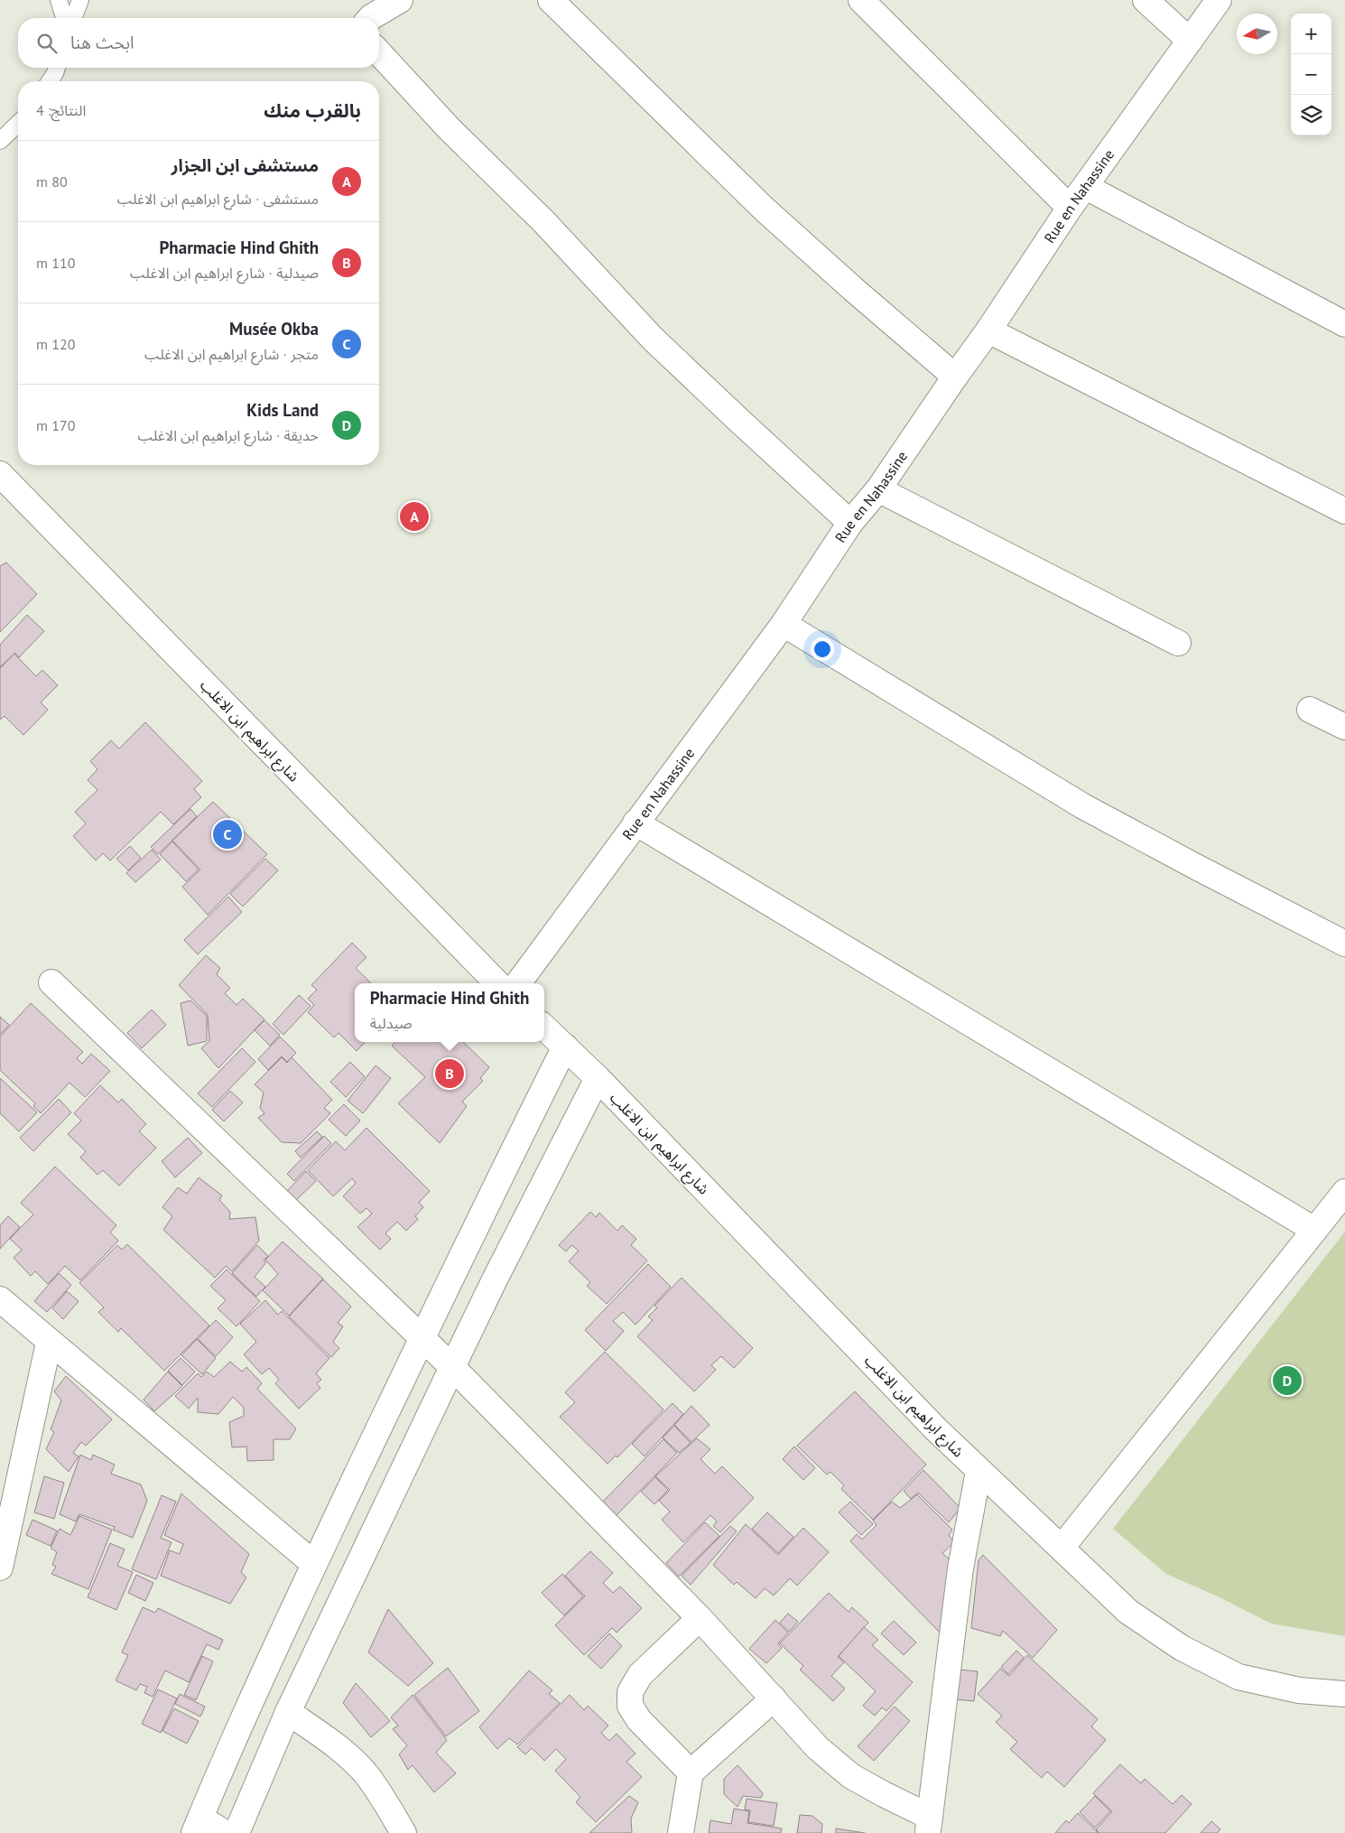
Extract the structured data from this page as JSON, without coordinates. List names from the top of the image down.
{
  "streets": {
    "street": ["Rue en Nahassine", "شارع ابراهيم ابن الاغلب"]
  },
  "north": "left",
  "page": {
    "map_buttons": ["+", "−"],
    "search": "ابحث هنا",
    "heading": ["بالقرب منك", "النتائج: 4"],
    "list": [
      {
        "mark": "A",
        "name": "مستشفى ابن الجزار",
        "note": "مستشفى · شارع ابراهيم ابن الاغلب",
        "value": "80 m"
      },
      {
        "mark": "B",
        "name": "Pharmacie Hind Ghith",
        "note": "صيدلية · شارع ابراهيم ابن الاغلب",
        "value": "110 m"
      },
      {
        "mark": "C",
        "name": "Musée Okba",
        "note": "متجر · شارع ابراهيم ابن الاغلب",
        "value": "120 m"
      },
      {
        "mark": "D",
        "name": "Kids Land",
        "note": "حديقة · شارع ابراهيم ابن الاغلب",
        "value": "170 m"
      }
    ],
    "pins": [
      "A",
      "C",
      "B",
      "D"
    ],
    "popup": ["Pharmacie Hind Ghith", "صيدلية"]
  }
}
